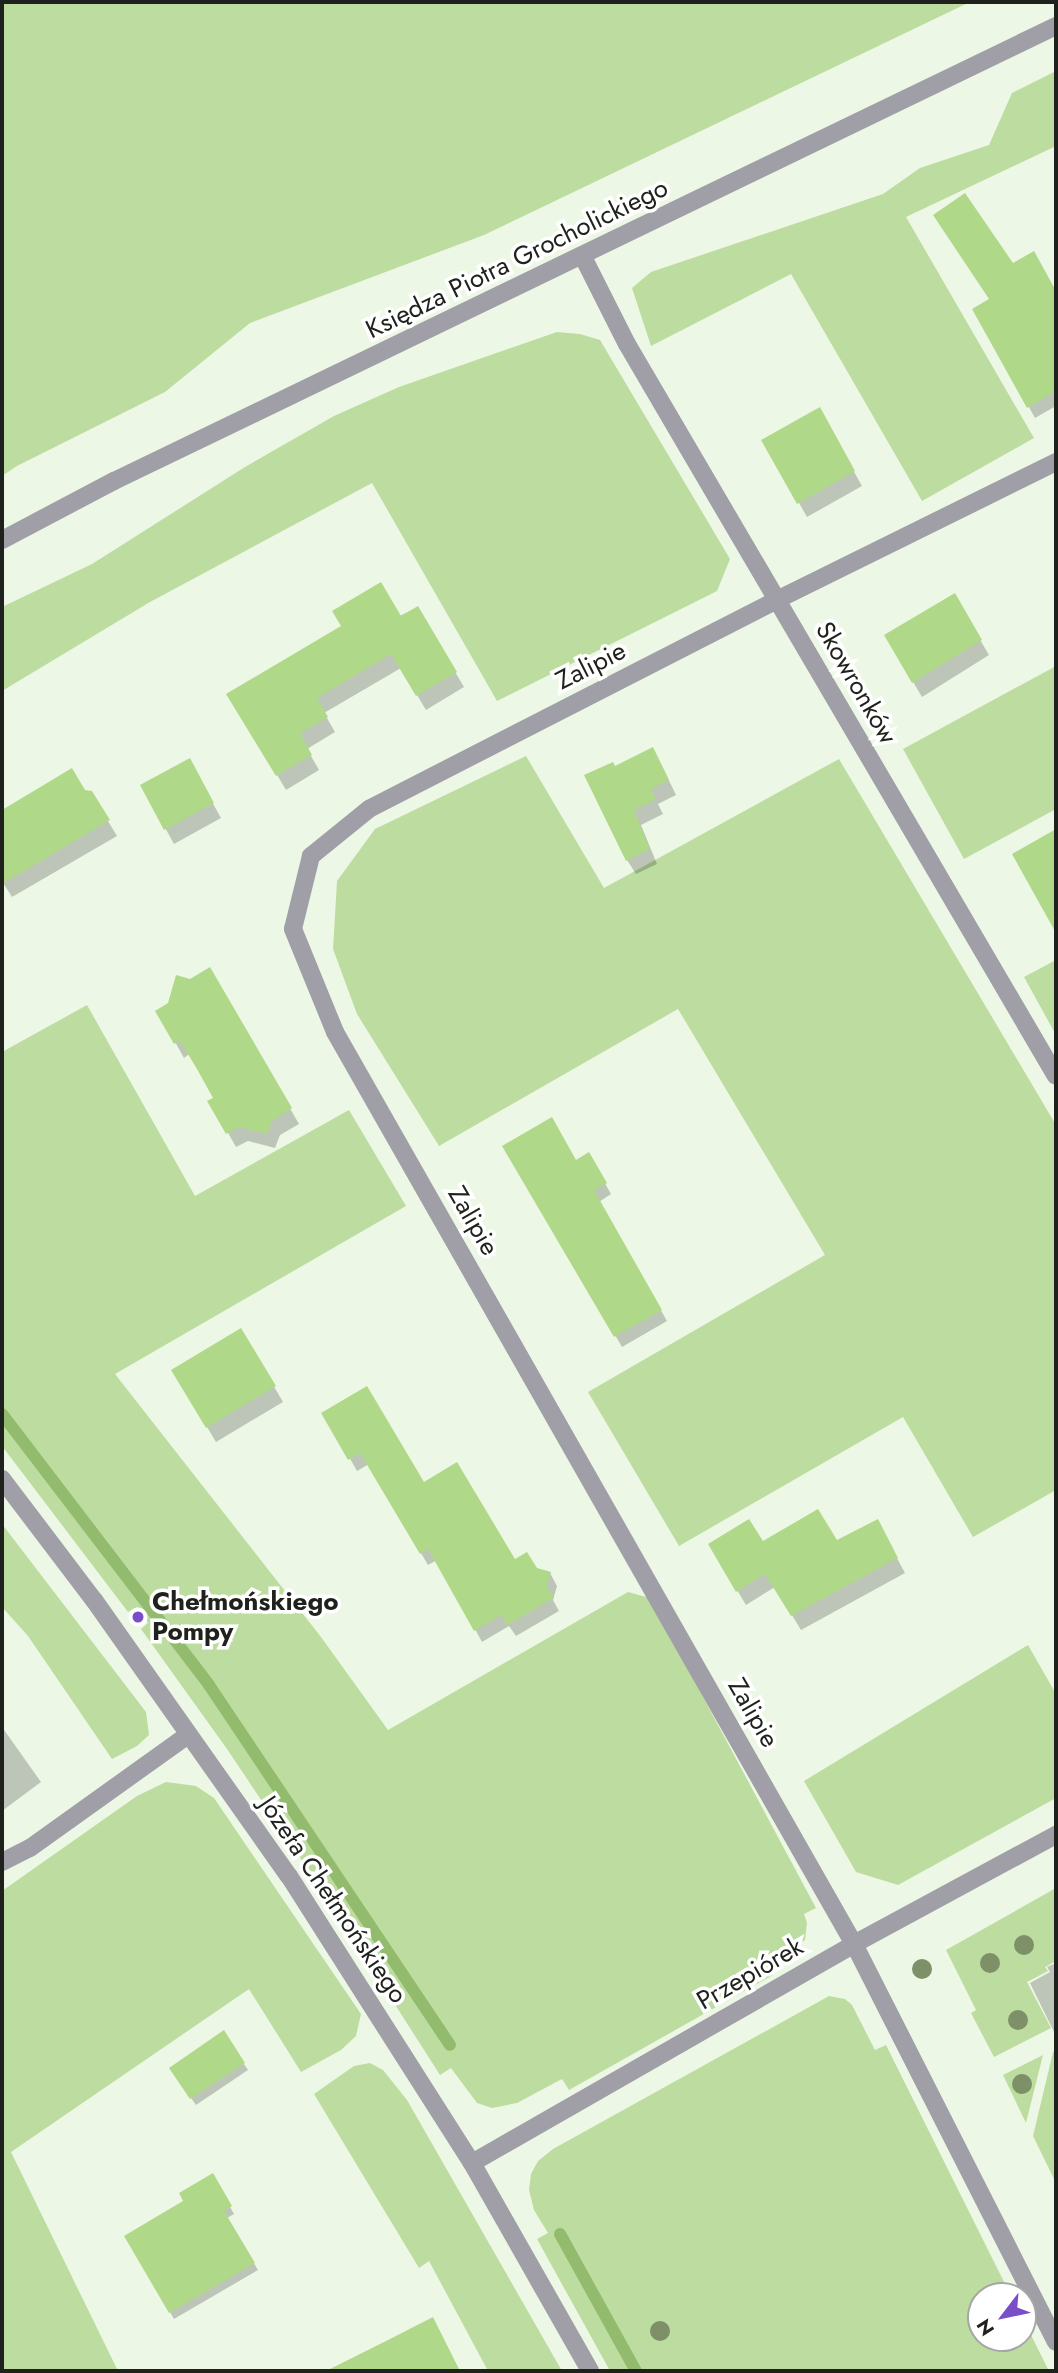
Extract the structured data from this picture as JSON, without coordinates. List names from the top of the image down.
{
  "streets": {
    "street": [
      "Księdza Piotra Grocholickiego",
      "Zalipie",
      "Skowronków",
      "Józefa Chełmońskiego",
      "Przepiórek"
    ]
  },
  "crossings": [
    ["Księdza Piotra Grocholickiego", "Skowronków"],
    ["Zalipie", "Skowronków"],
    ["Zalipie", "Przepiórek"],
    ["Józefa Chełmońskiego", "Przepiórek"]
  ],
  "places": ["Chełmońskiego Pompy"],
  "north": "bottom left"
}
